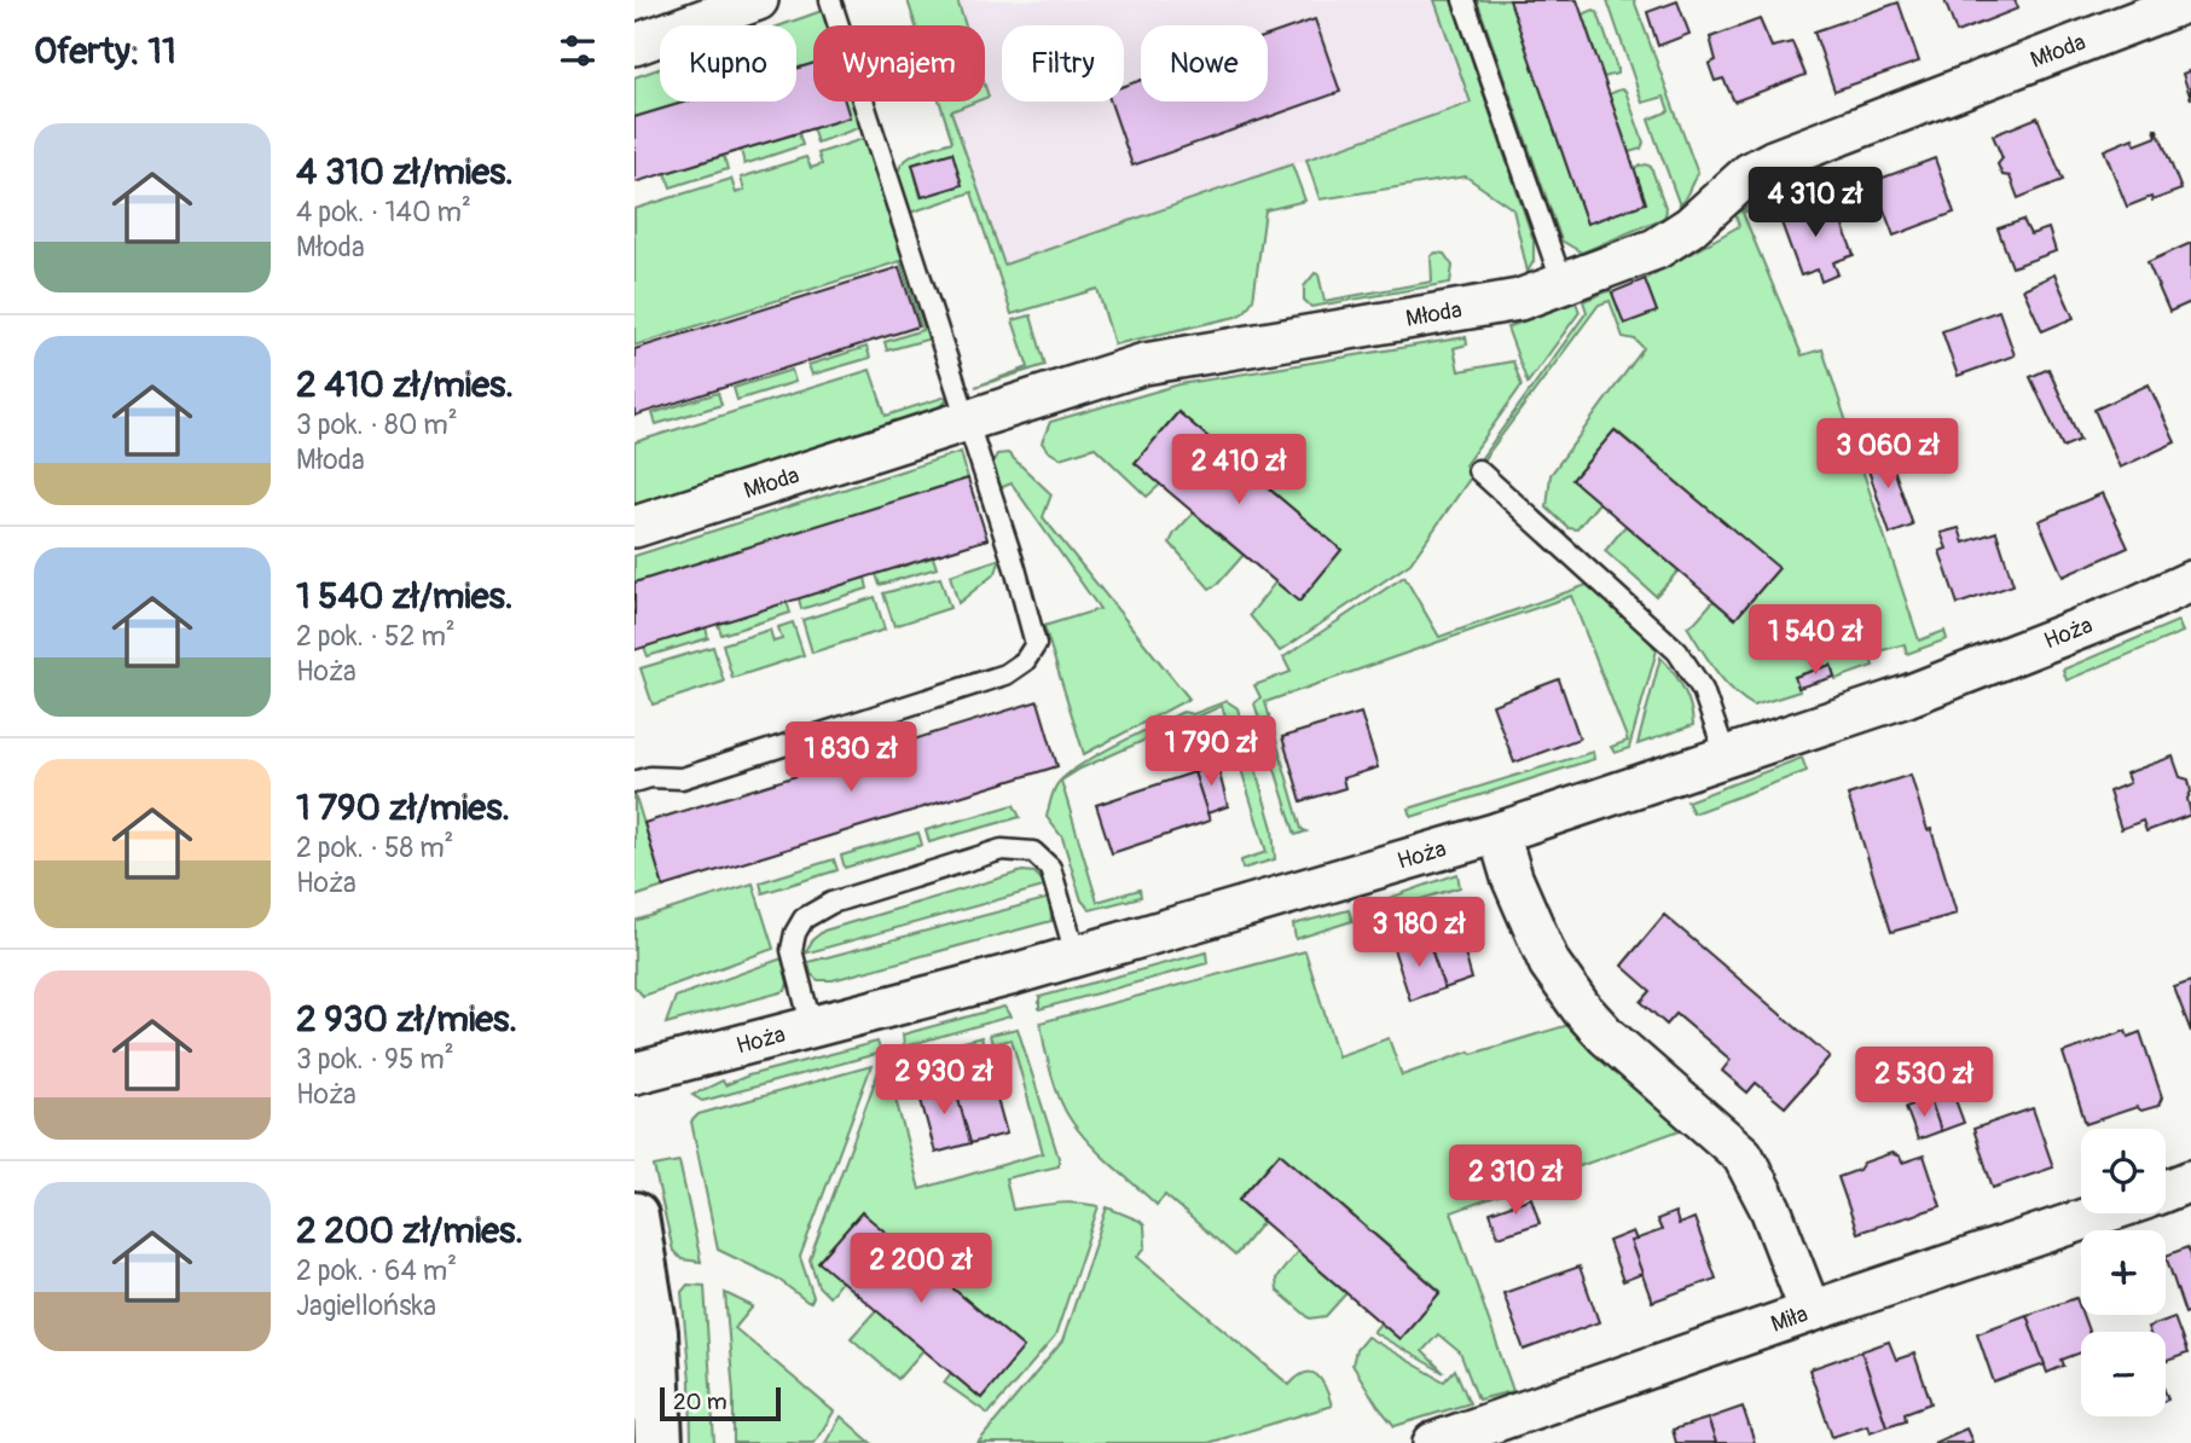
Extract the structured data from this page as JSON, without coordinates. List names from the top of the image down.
{
  "streets": {
    "street": ["Młoda", "Hoża", "Miła"]
  },
  "scale_bar": "20 m",
  "page": {
    "heading": "Oferty: 11",
    "chip": [
      "Kupno",
      "Wynajem",
      "Filtry",
      "Nowe"
    ],
    "list": [
      {
        "name": "4 310 zł/mies.",
        "note": "4 pok. · 140 m² · Młoda"
      },
      {
        "name": "2 410 zł/mies.",
        "note": "3 pok. · 80 m² · Młoda"
      },
      {
        "name": "1 540 zł/mies.",
        "note": "2 pok. · 52 m² · Hoża"
      },
      {
        "name": "1 790 zł/mies.",
        "note": "2 pok. · 58 m² · Hoża"
      },
      {
        "name": "2 930 zł/mies.",
        "note": "3 pok. · 95 m² · Hoża"
      },
      {
        "name": "2 200 zł/mies.",
        "note": "2 pok. · 64 m² · Jagiellońska"
      }
    ],
    "price": [
      "4 310 zł",
      "3 060 zł",
      "2 410 zł",
      "1 540 zł",
      "1 790 zł",
      "1 830 zł",
      "3 180 zł",
      "2 930 zł",
      "2 530 zł",
      "2 310 zł",
      "2 200 zł"
    ],
    "map_buttons": ["+", "−"],
    "scale": "20 m"
  }
}
